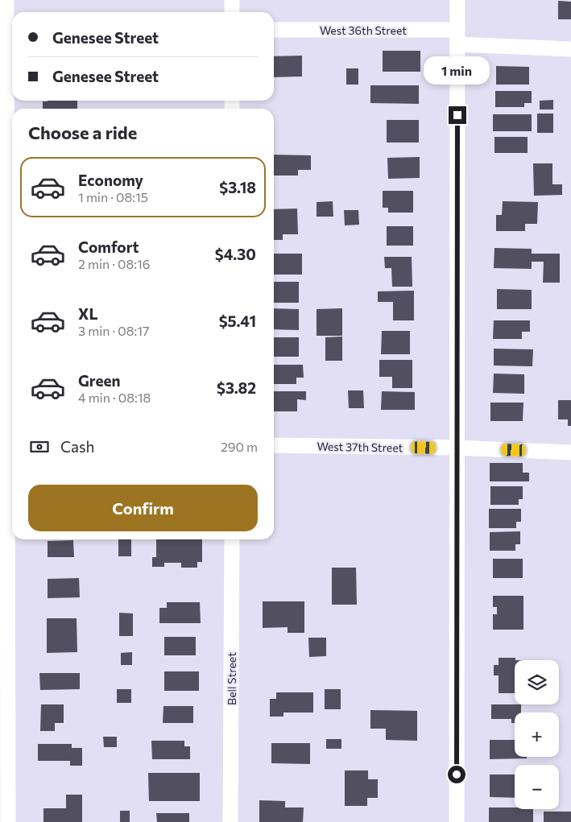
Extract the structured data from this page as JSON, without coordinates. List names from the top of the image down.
{
  "streets": {
    "street": ["West 36th Street", "West 37th Street", "Bell Street"]
  },
  "page": {
    "banner": ["Genesee Street", "Genesee Street"],
    "bubble": "1 min",
    "heading": "Choose a ride",
    "list": [
      {
        "name": "Economy",
        "note": "1 min · 08:15",
        "value": "$3.18"
      },
      {
        "name": "Comfort",
        "note": "2 min · 08:16",
        "value": "$4.30"
      },
      {
        "name": "XL",
        "note": "3 min · 08:17",
        "value": "$5.41"
      },
      {
        "name": "Green",
        "note": "4 min · 08:18",
        "value": "$3.82"
      }
    ],
    "pay": ["Cash", "290 m"],
    "buttons": "Confirm",
    "map_buttons": ["+", "−"]
  }
}
